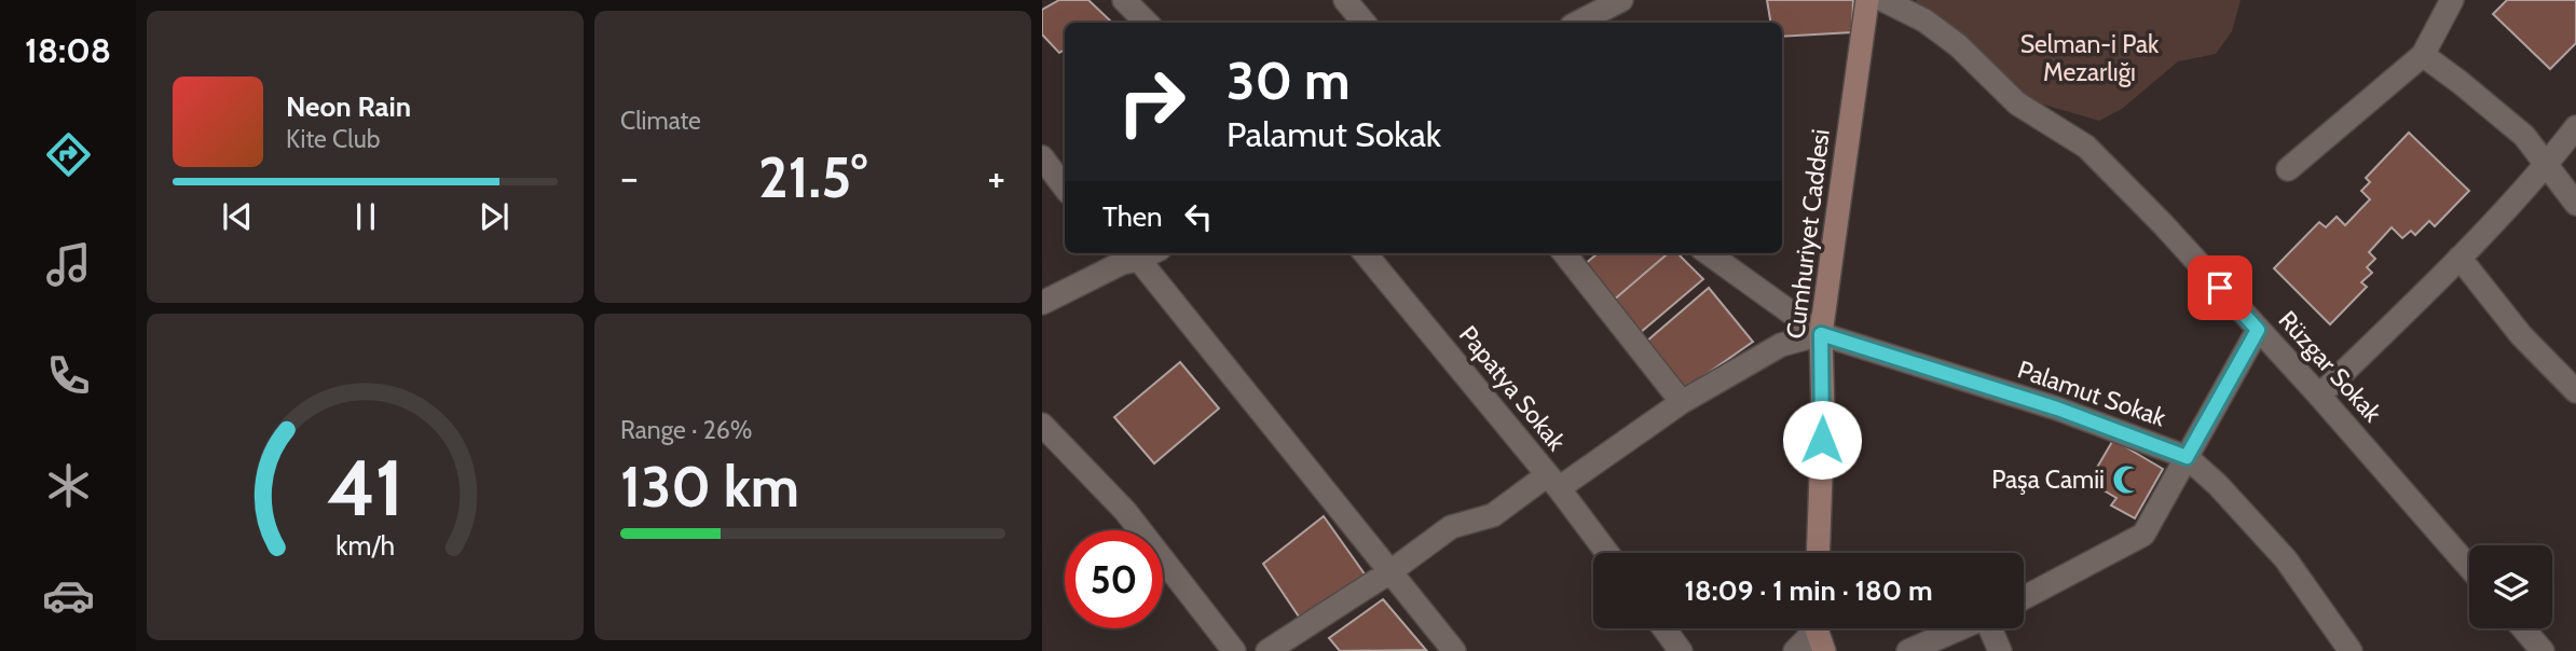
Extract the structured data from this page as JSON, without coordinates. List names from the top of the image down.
{
  "streets": {
    "main road": ["Cumhuriyet Caddesi"],
    "street": ["Rüzgar Sokak", "Papatya Sokak", "Palamut Sokak"]
  },
  "crossings": [
    ["Cumhuriyet Caddesi", "Palamut Sokak"]
  ],
  "parks": ["Selman-i Pak Mezarlığı"],
  "places": {
    "mosque": ["Paşa Camii"]
  },
  "page": {
    "tabs": "18:08",
    "tile": [
      "Climate",
      ["Range · 26%", "130 km"]
    ],
    "turn": ["30 m", "Palamut Sokak"],
    "song": ["Neon Rain", "Kite Club"],
    "heat": ["−", "21.5°", "+"],
    "then": "Then",
    "limit": "50",
    "trip": "18:09 · 1 min · 180 m",
    "gauge": ["41", "km/h"]
  }
}
